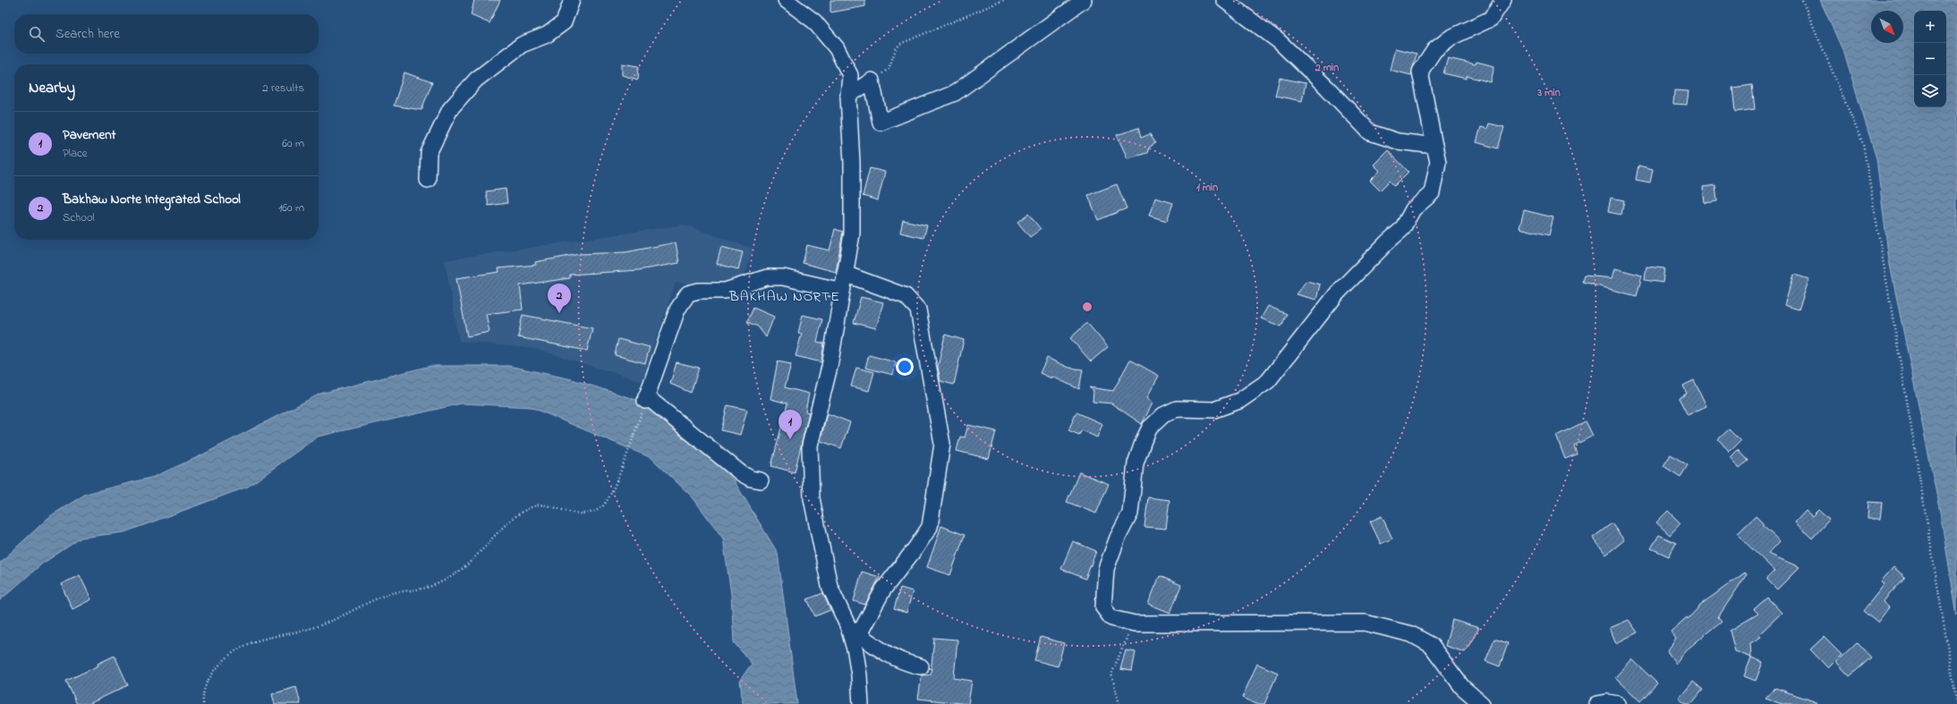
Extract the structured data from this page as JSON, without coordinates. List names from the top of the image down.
{
  "districts": ["BAKHAW NORTE"],
  "north": "bottom right",
  "page": {
    "map_buttons": ["+", "−"],
    "search": "Search here",
    "heading": ["Nearby", "2 results"],
    "list": [
      {
        "mark": "1",
        "name": "Pavement",
        "note": "Place",
        "value": "60 m"
      },
      {
        "mark": "2",
        "name": "Bakhaw Norte Integrated School",
        "note": "School",
        "value": "160 m"
      }
    ],
    "pins": ["2", "1"]
  },
  "rings": ["2 min", "3 min", "1 min"]
}
